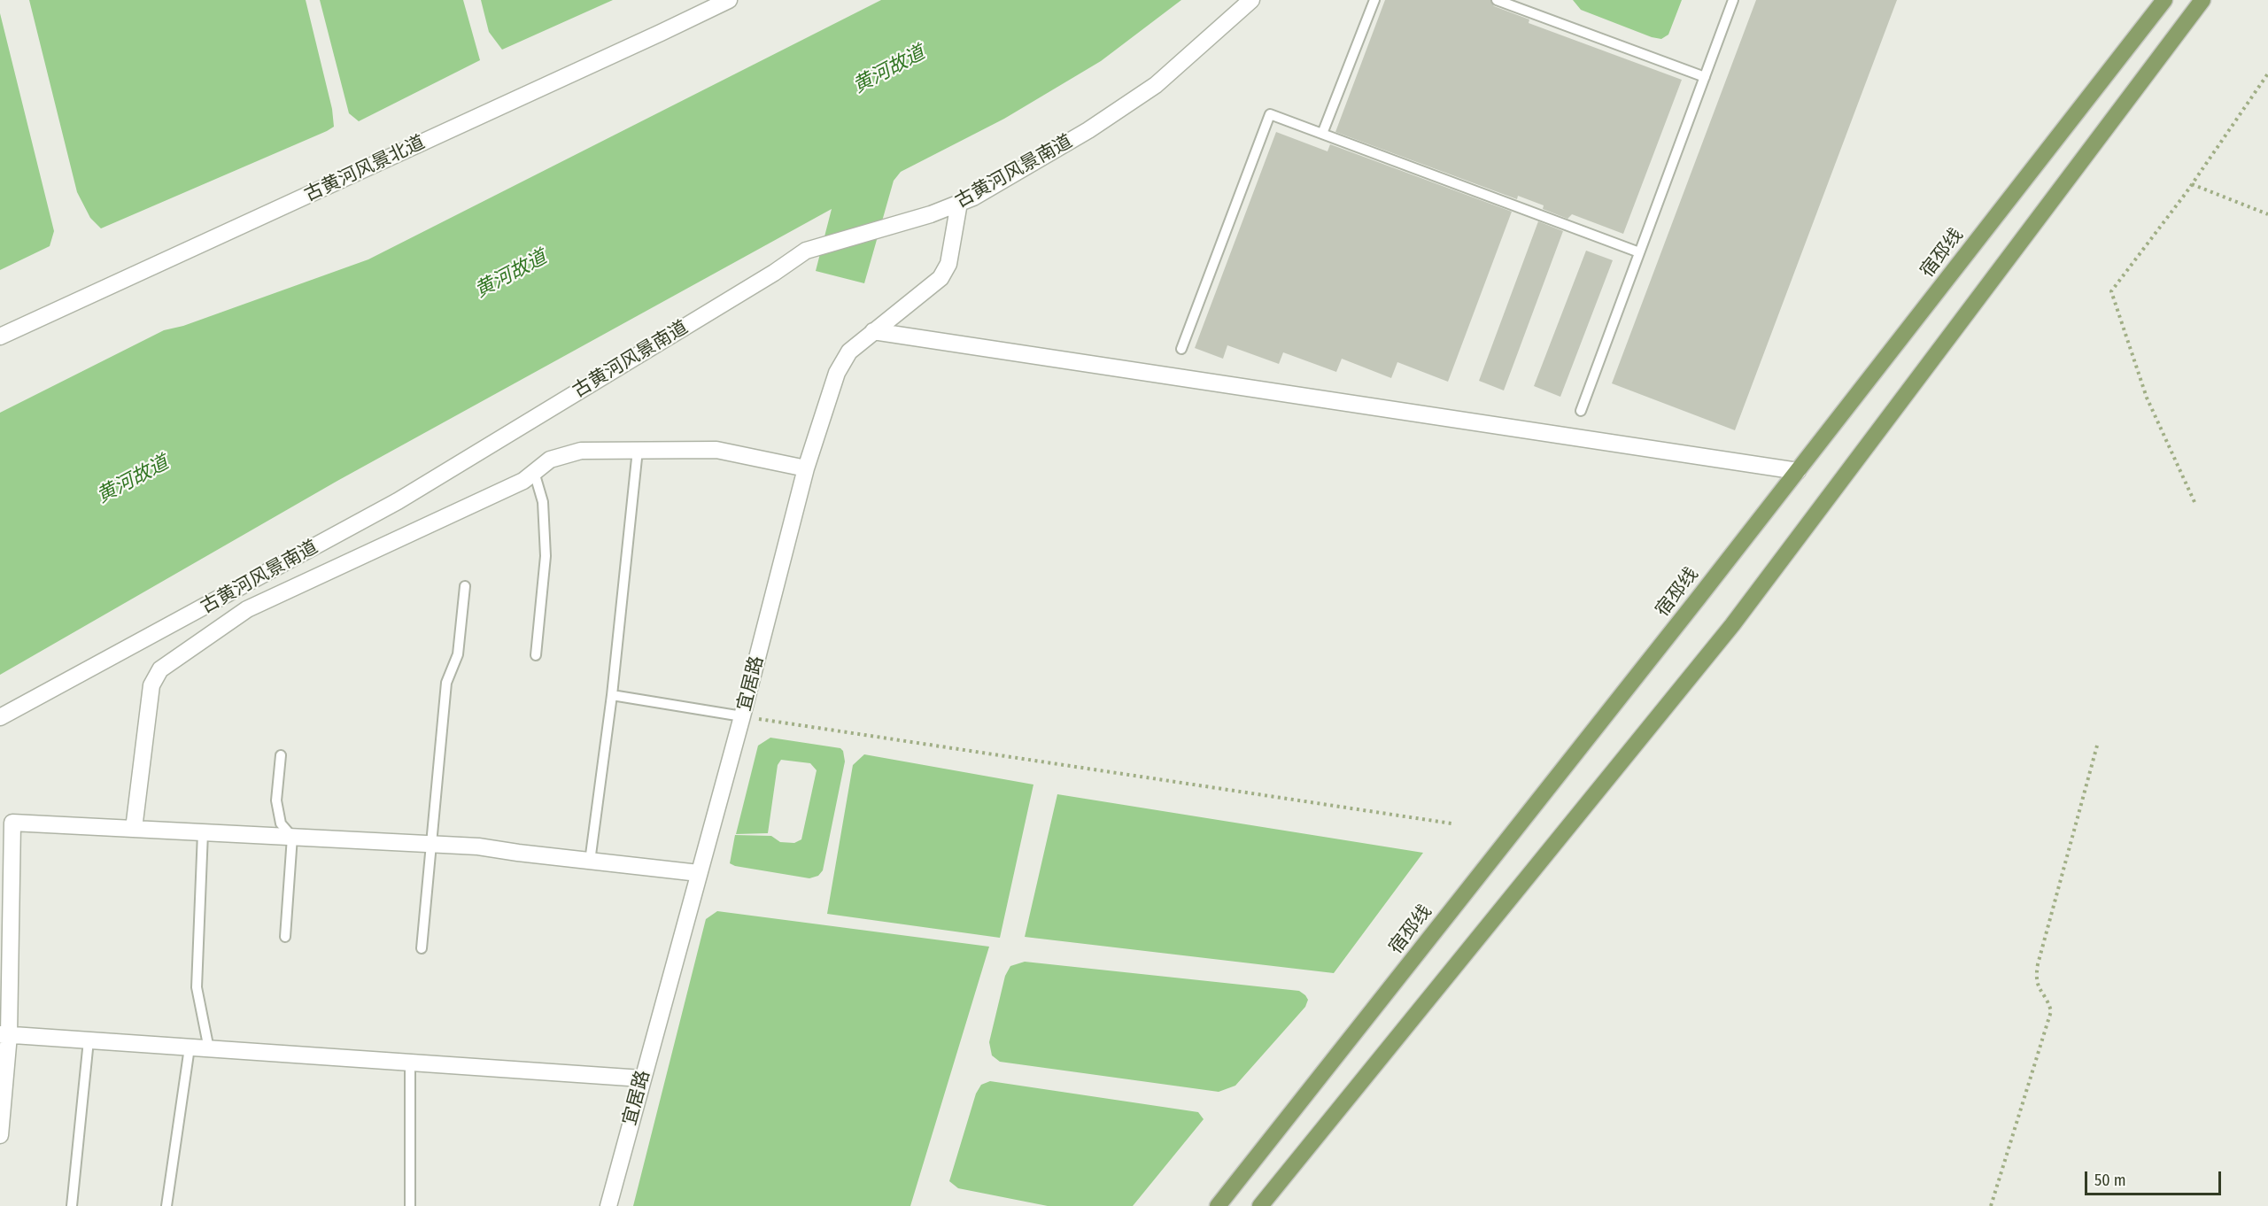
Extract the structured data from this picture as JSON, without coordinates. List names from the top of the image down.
{
  "streets": {
    "main road": ["宿邳线"],
    "street": ["古黄河风景北道", "古黄河风景南道", "宜居路"]
  },
  "crossings": [
    ["古黄河风景南道", "宜居路"]
  ],
  "water": ["黄河故道"],
  "scale_bar": "50 m"
}
